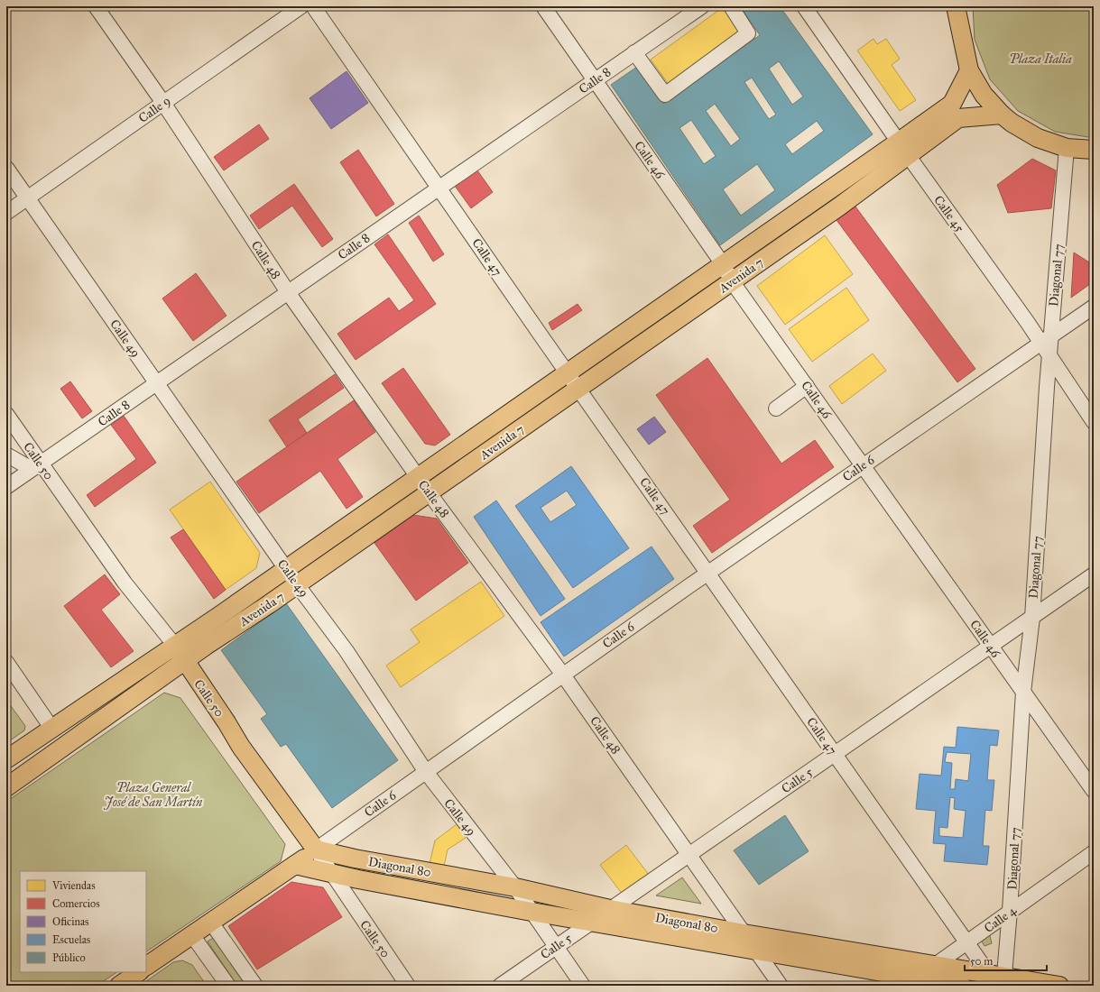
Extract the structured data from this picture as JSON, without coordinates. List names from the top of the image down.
{
  "streets": {
    "main road": [
      "Avenida 7",
      "Calle 50",
      "Calle 6",
      "Diagonal 80"
    ],
    "street": [
      "Calle 8",
      "Calle 9",
      "Calle 46",
      "Calle 45",
      "Calle 47",
      "Calle 48",
      "Diagonal 77",
      "Calle 49",
      "Calle 5",
      "Calle 4"
    ]
  },
  "crossings": [
    ["Calle 8", "Calle 46"],
    ["Calle 8", "Calle 47"],
    ["Calle 8", "Calle 48"],
    ["Calle 8", "Calle 49"],
    ["Calle 8", "Calle 50"],
    ["Calle 9", "Calle 48"],
    ["Calle 9", "Calle 49"],
    ["Calle 46", "Avenida 7"],
    ["Calle 46", "Diagonal 77"],
    ["Calle 46", "Calle 6"],
    ["Calle 46", "Calle 5"],
    ["Calle 45", "Avenida 7"],
    ["Calle 45", "Diagonal 77"],
    ["Calle 45", "Calle 6"],
    ["Calle 47", "Avenida 7"],
    ["Calle 47", "Diagonal 77"],
    ["Calle 47", "Calle 6"],
    ["Calle 47", "Calle 5"],
    ["Calle 47", "Diagonal 80"],
    ["Calle 47", "Calle 4"],
    ["Calle 48", "Avenida 7"],
    ["Calle 48", "Calle 6"],
    ["Calle 48", "Calle 5"],
    ["Calle 48", "Diagonal 80"],
    ["Avenida 7", "Calle 49"],
    ["Avenida 7", "Calle 50"],
    ["Diagonal 77", "Calle 6"],
    ["Diagonal 77", "Calle 5"],
    ["Diagonal 77", "Diagonal 80"],
    ["Diagonal 77", "Calle 4"],
    ["Calle 49", "Calle 6"],
    ["Calle 49", "Calle 5"],
    ["Calle 49", "Diagonal 80"],
    ["Calle 50", "Calle 6"],
    ["Calle 50", "Diagonal 80"],
    ["Calle 6", "Diagonal 80"],
    ["Calle 5", "Diagonal 80"],
    ["Diagonal 80", "Calle 4"]
  ],
  "parks": ["Plaza Italia", "Plaza General José de San Martín"],
  "legend": [
    "Viviendas",
    "Comercios",
    "Oficinas",
    "Escuelas",
    "Público"
  ],
  "scale_bar": "50 m"
}
